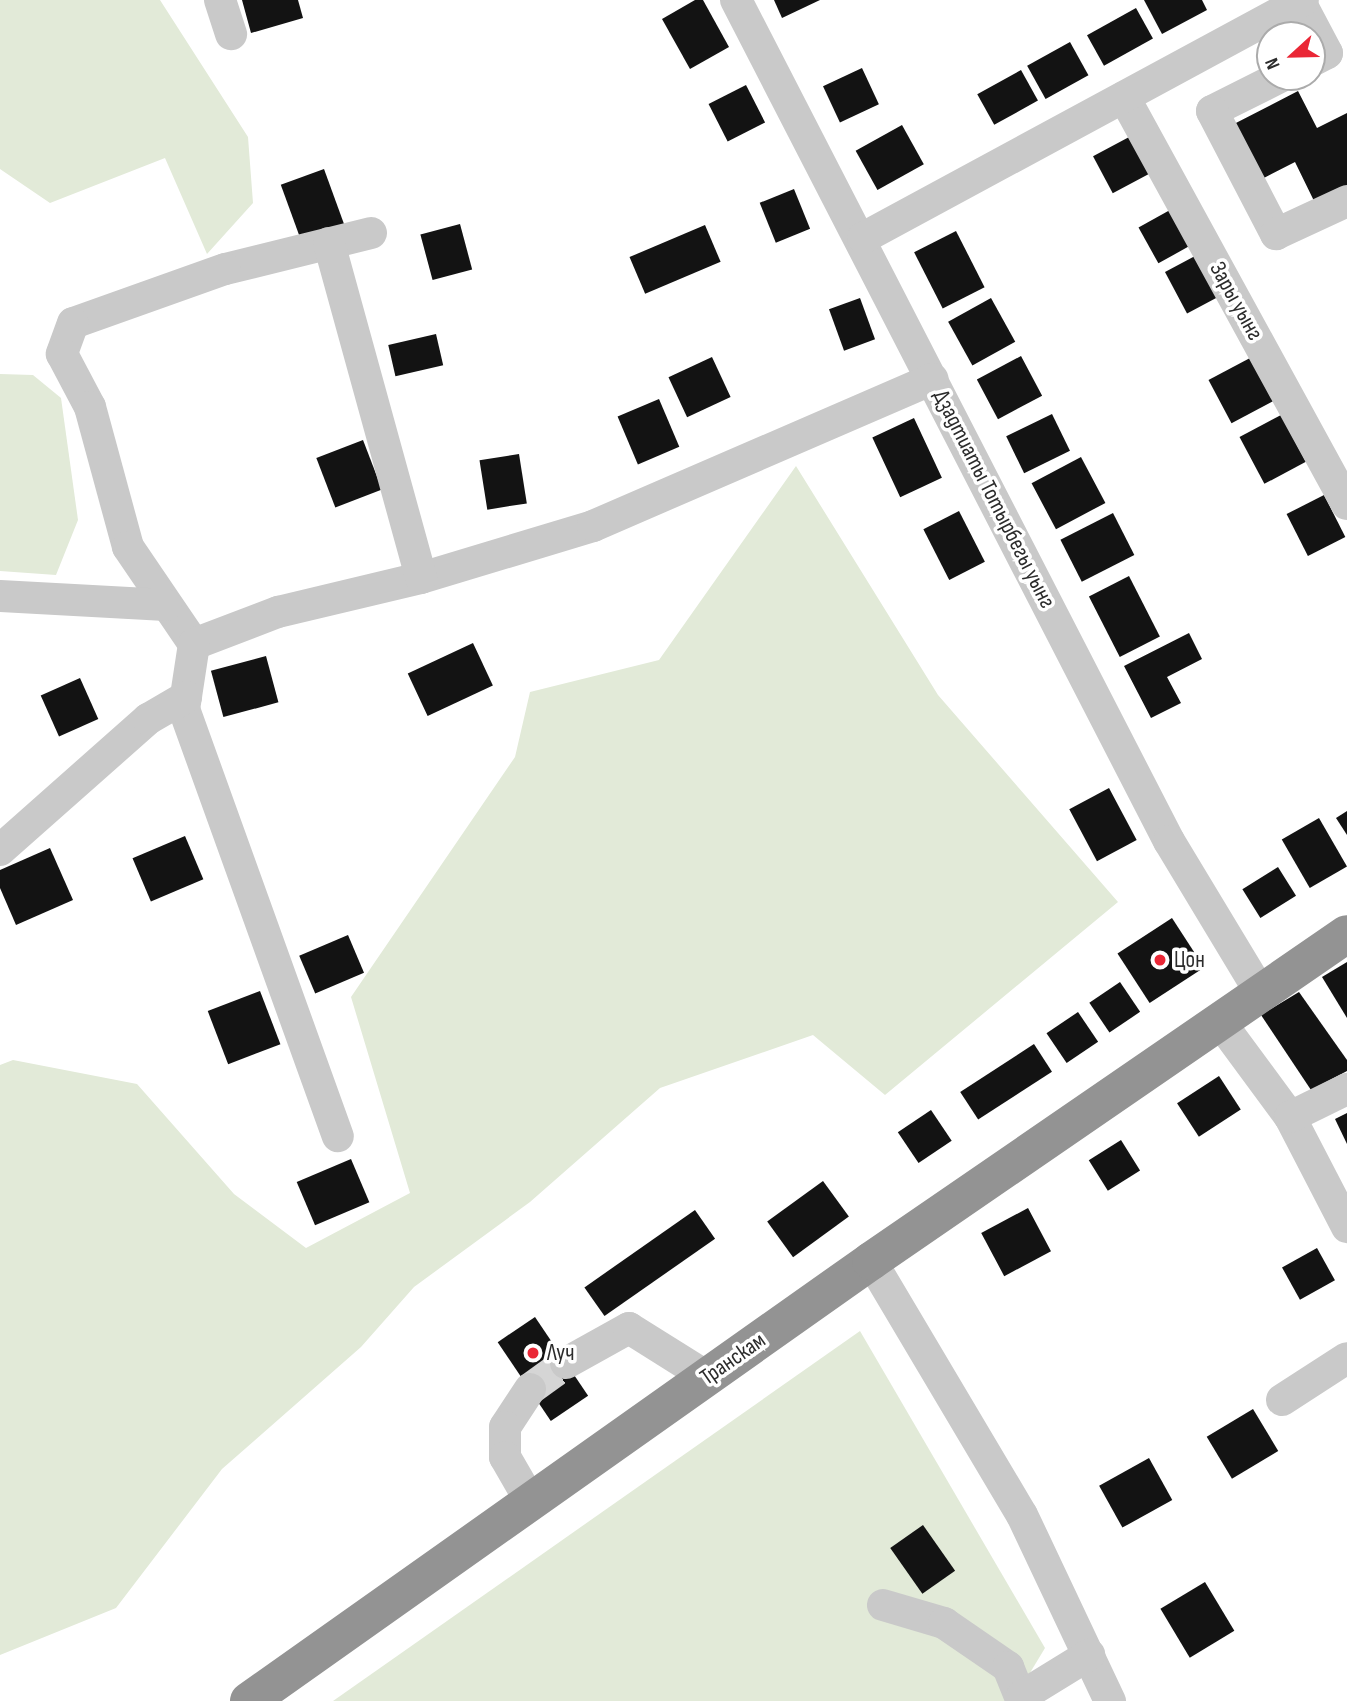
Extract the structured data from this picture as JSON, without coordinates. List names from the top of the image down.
{
  "streets": {
    "highway": ["Транскам"],
    "street": ["Зары уынг", "Дзадтиаты Тотырбегы уынг"]
  },
  "crossings": [
    ["Дзадтиаты Тотырбегы уынг", "Транскам"]
  ],
  "places": ["Цон", "Луч"],
  "north": "left"
}
